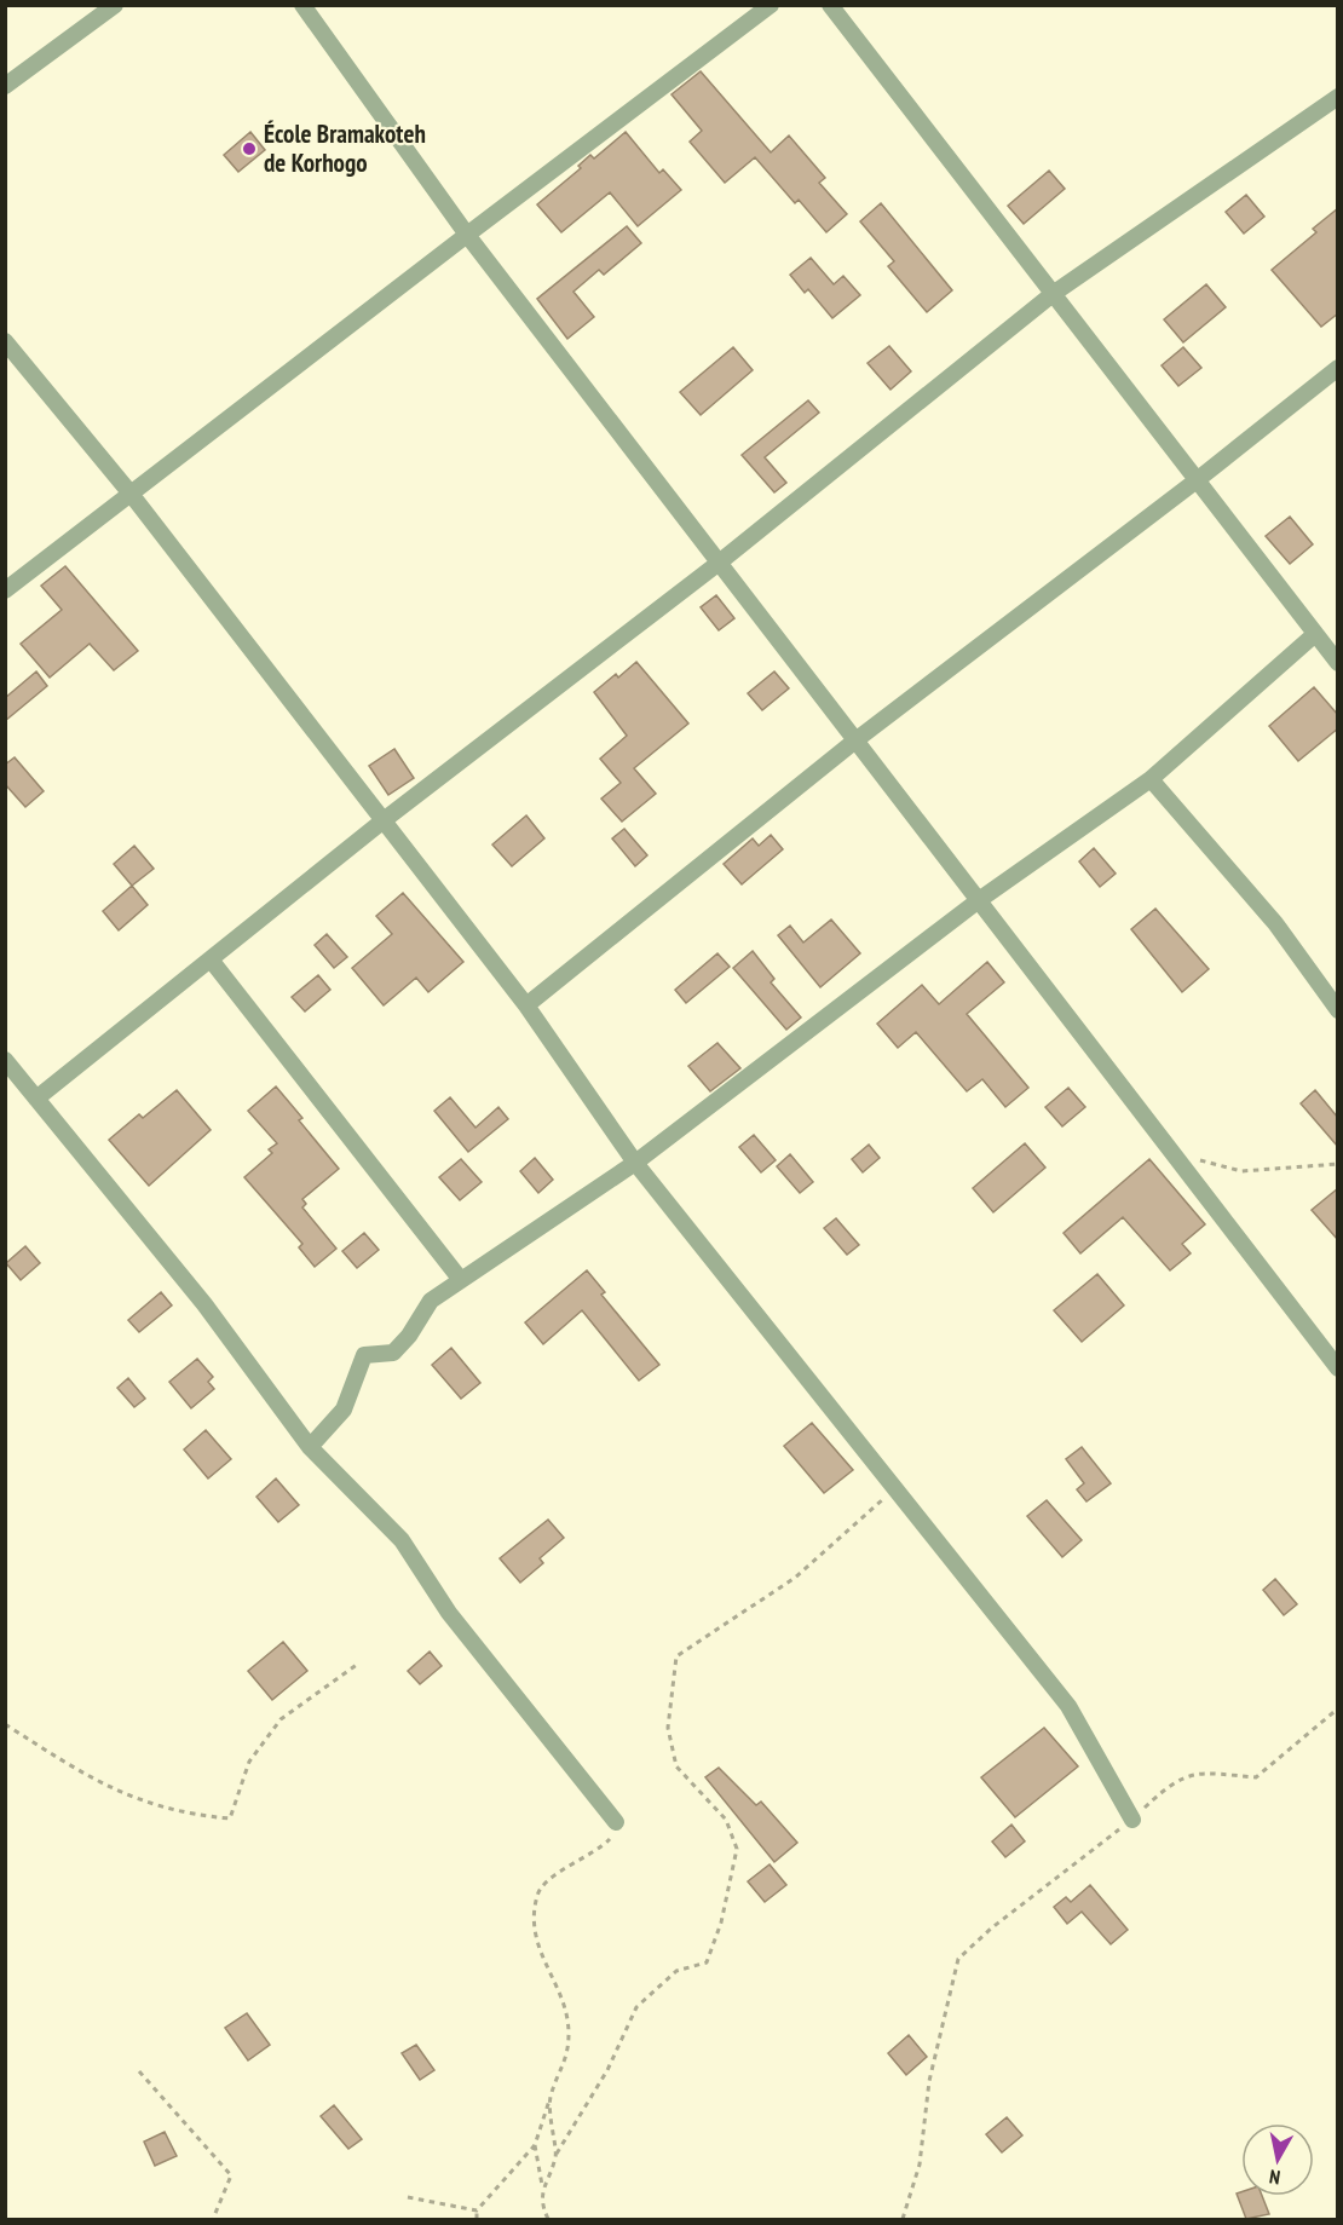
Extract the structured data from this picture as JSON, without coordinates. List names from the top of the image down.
{
  "places": ["École Bramakoteh de Korhogo"],
  "north": "bottom"
}
